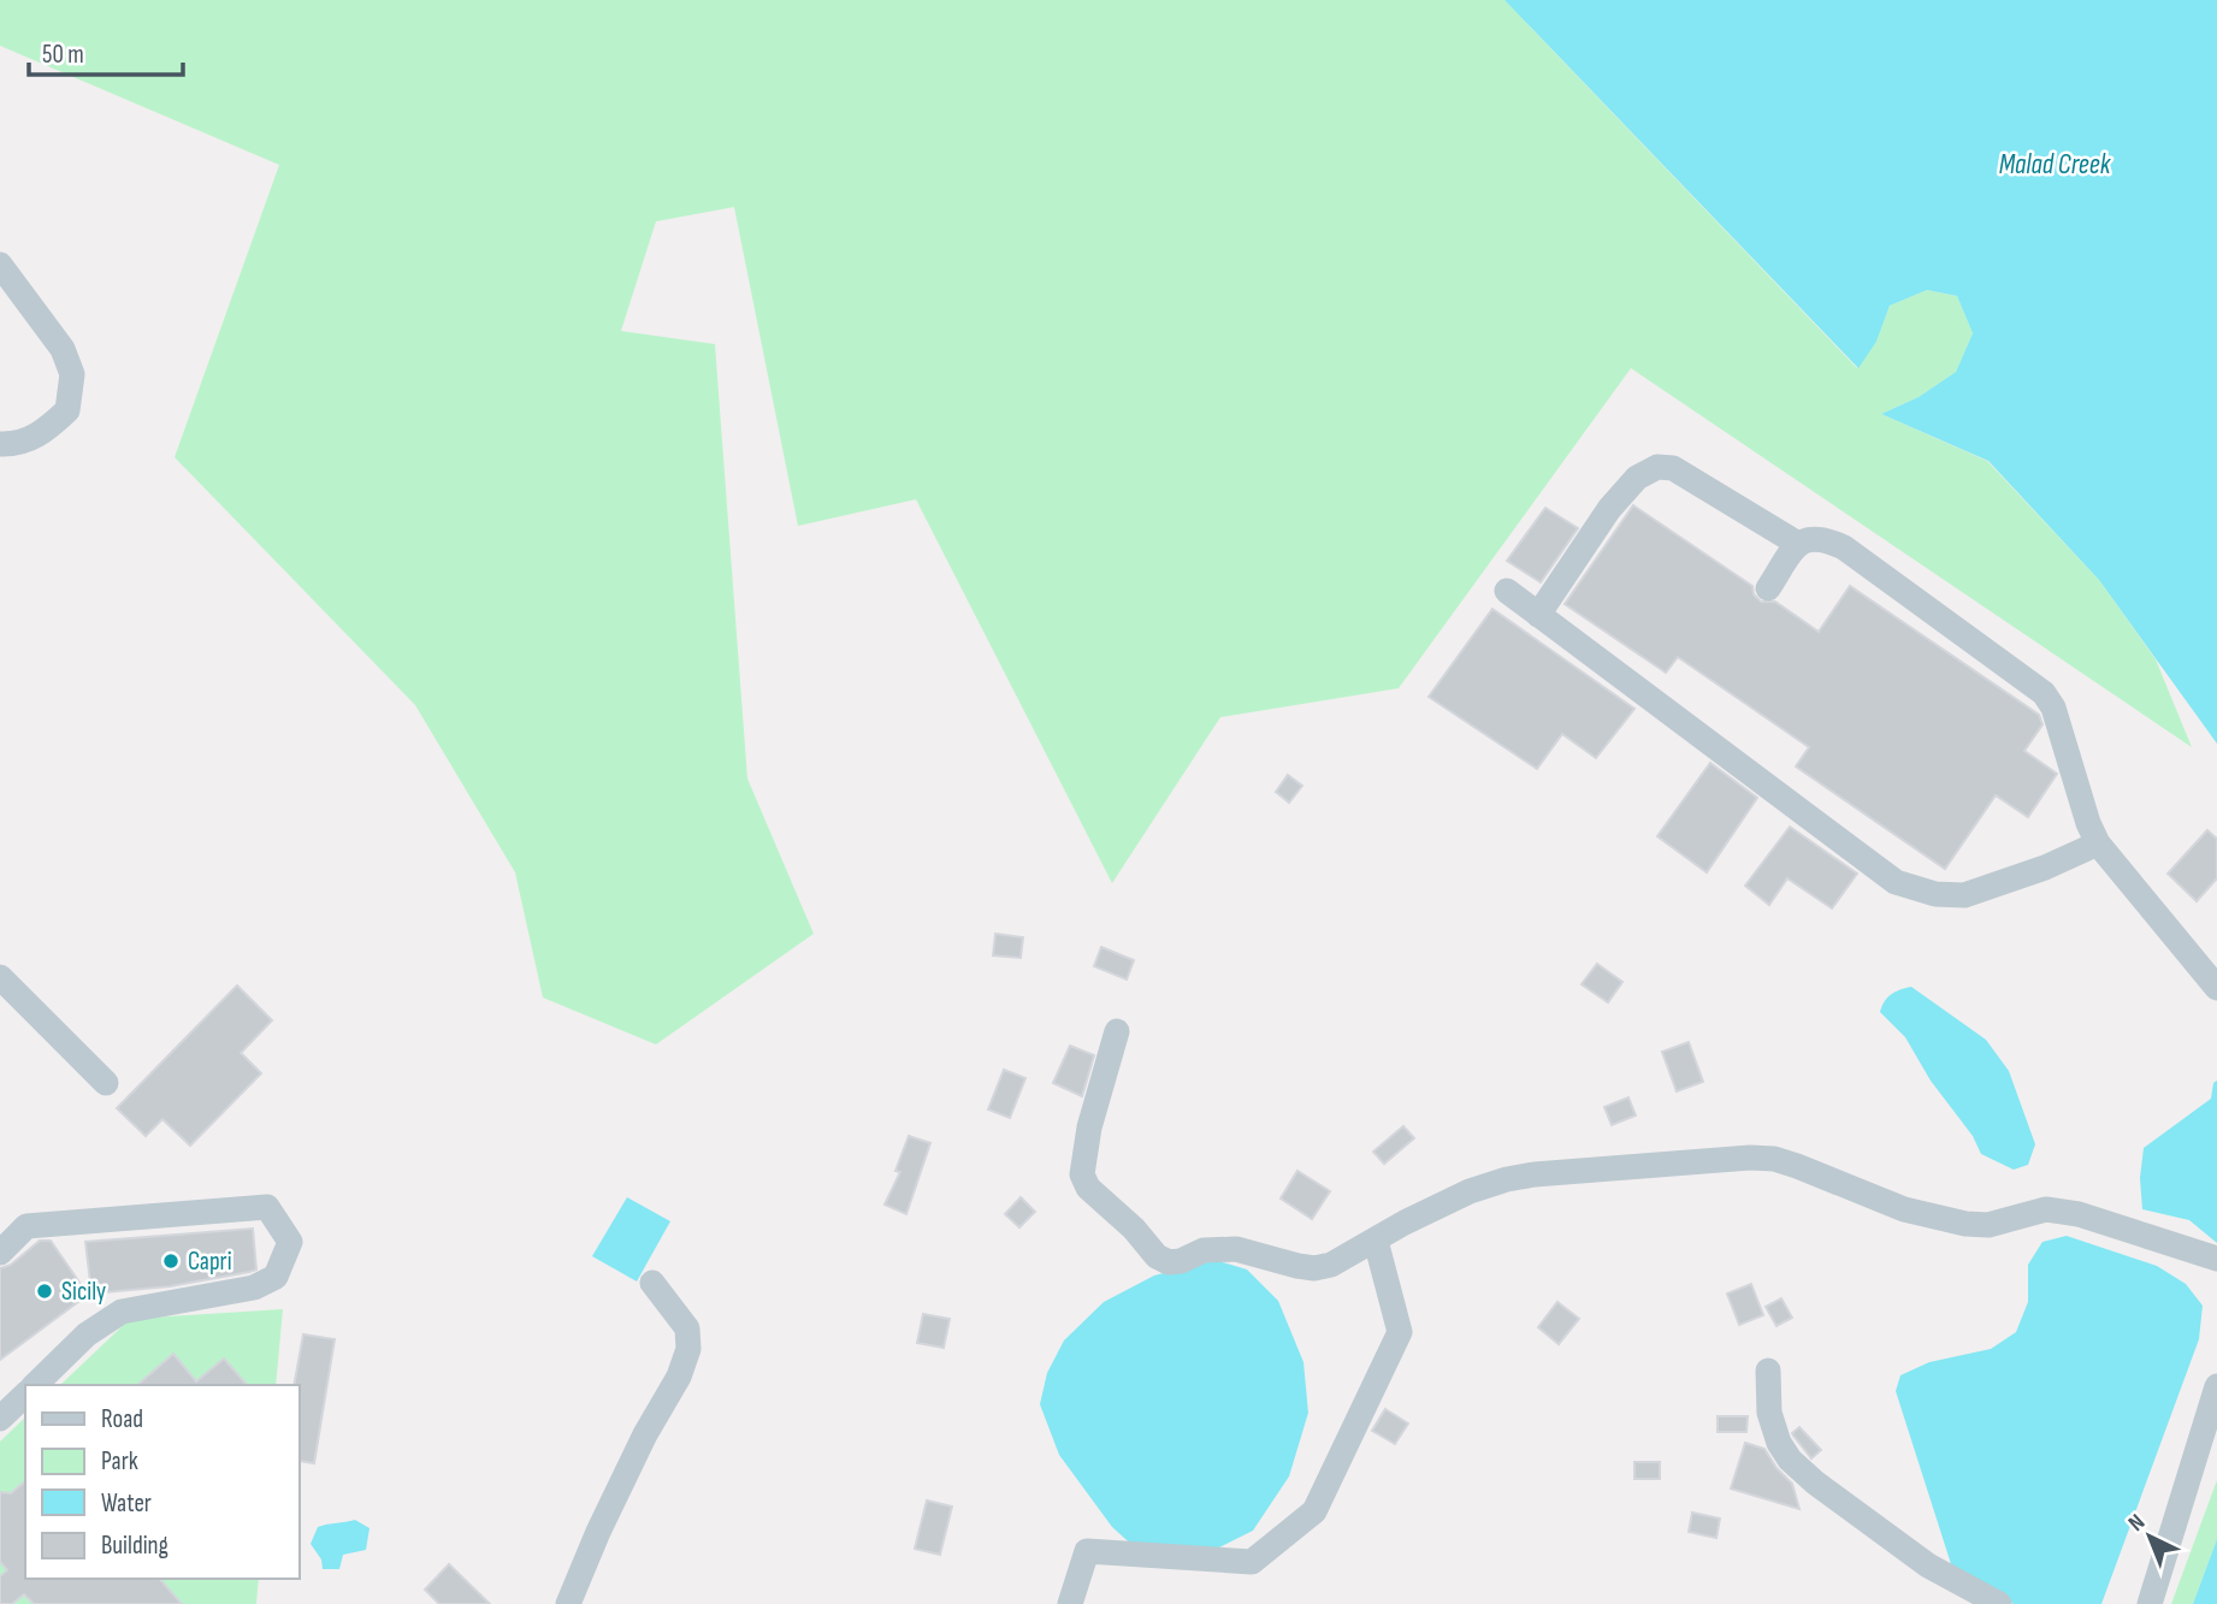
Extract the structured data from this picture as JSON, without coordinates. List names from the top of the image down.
{
  "water": ["Malad Creek"],
  "places": ["Capri", "Sicily"],
  "legend": [
    "Road",
    "Park",
    "Water",
    "Building"
  ],
  "scale_bar": "50 m",
  "north": "top left"
}
